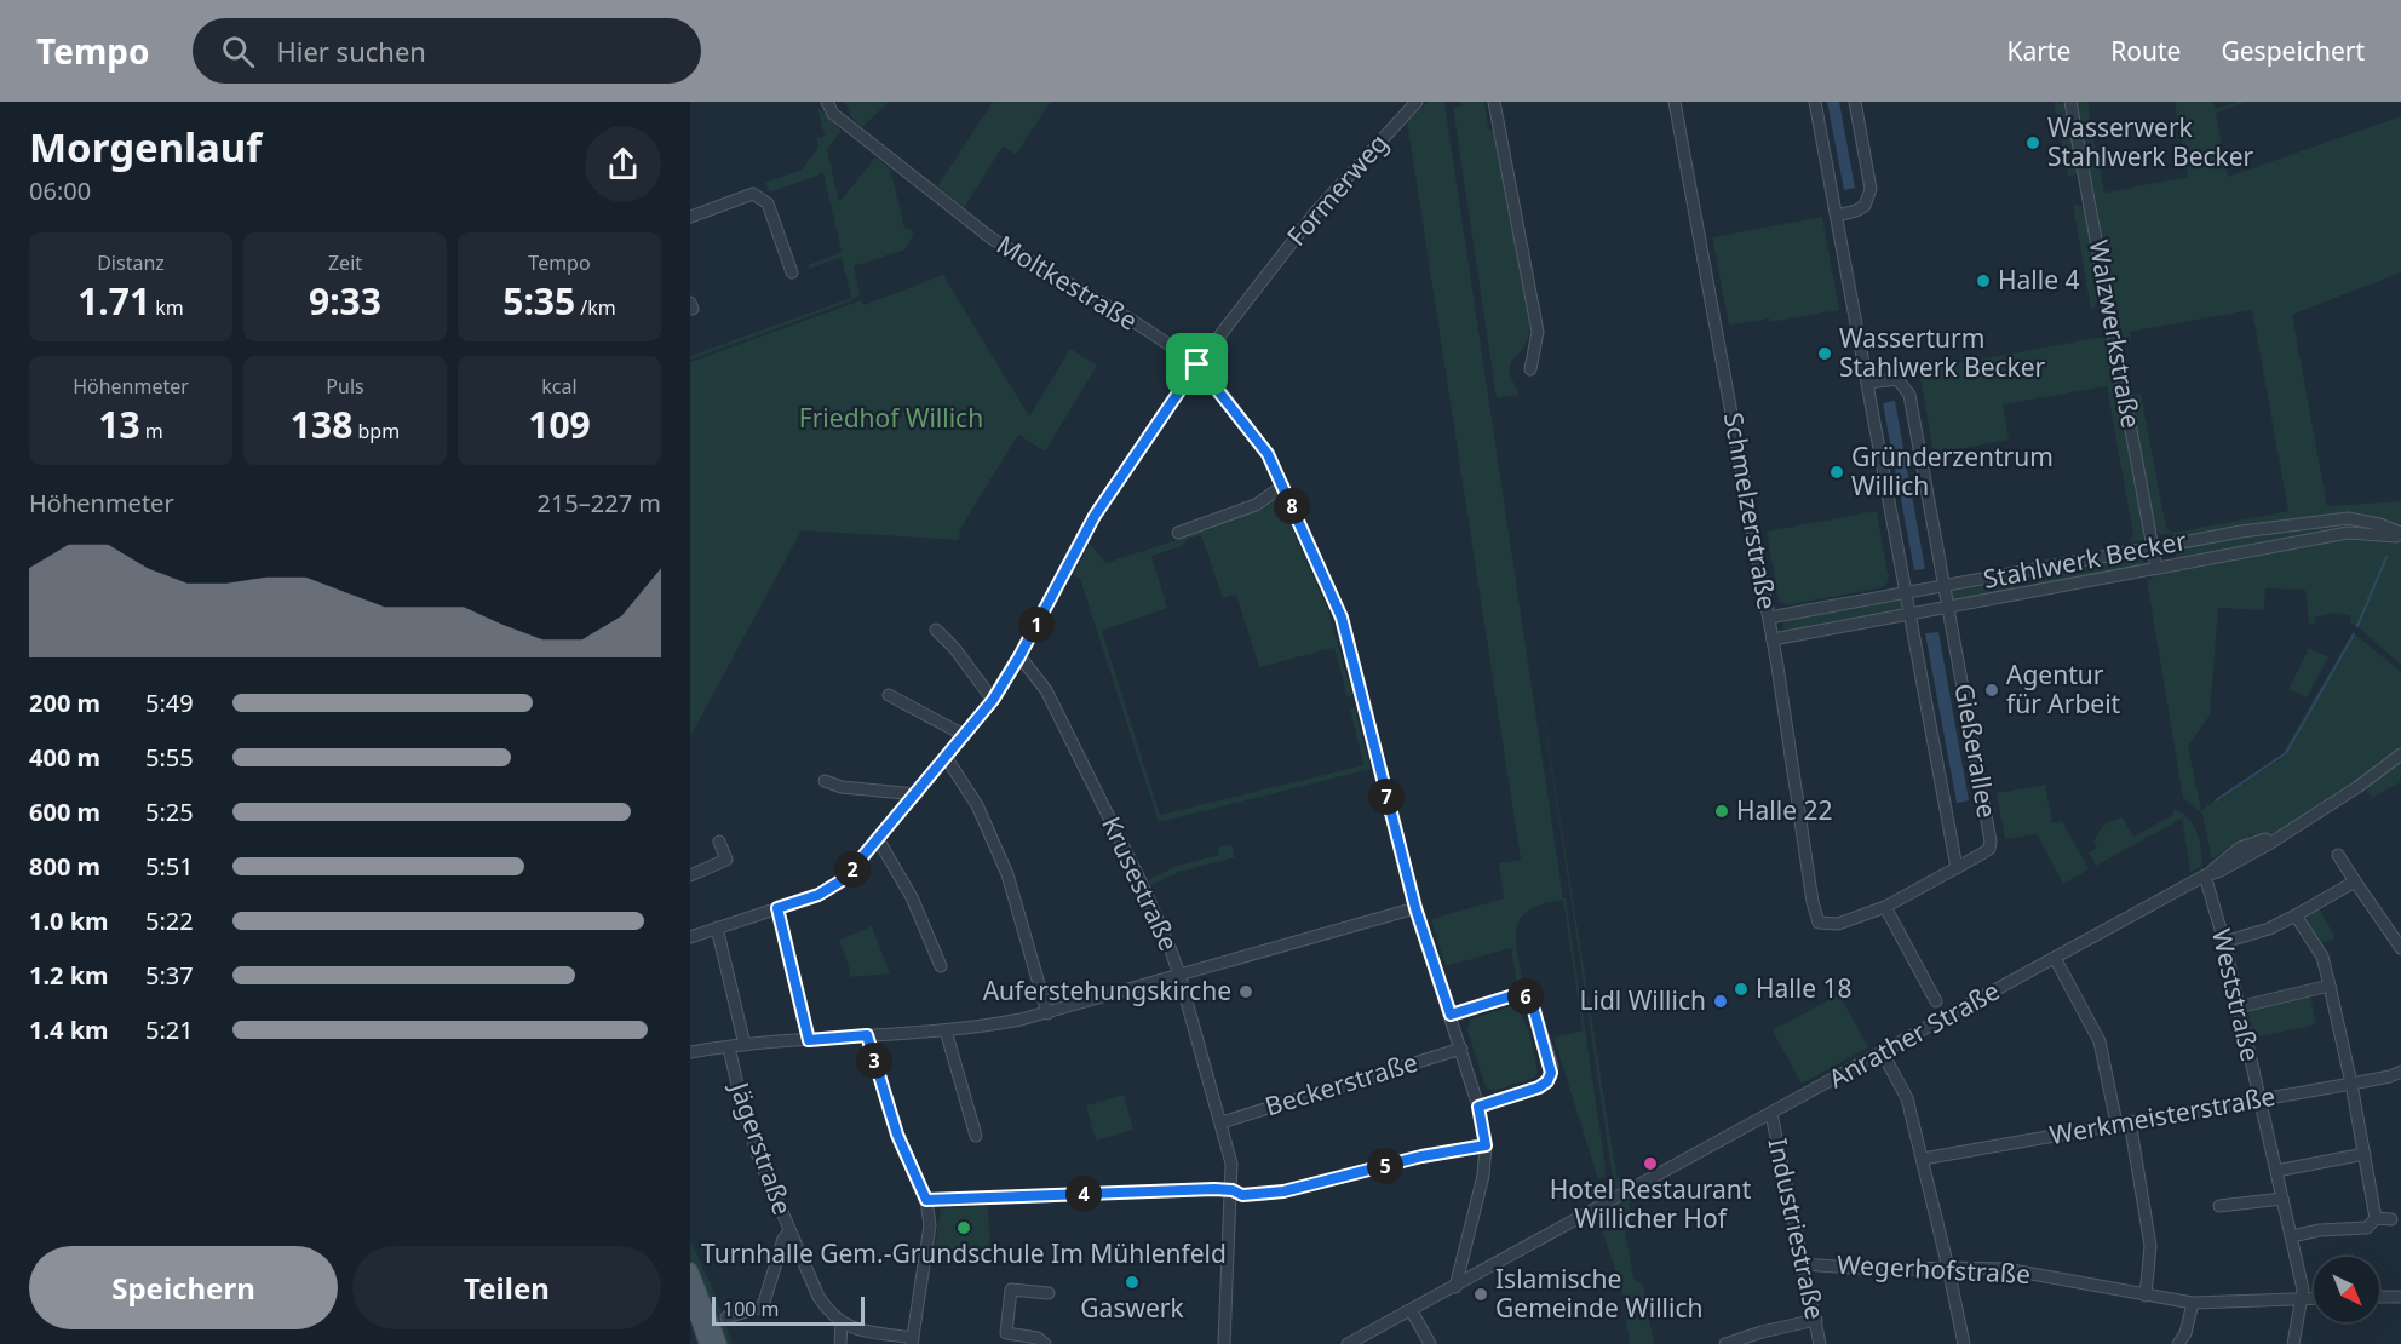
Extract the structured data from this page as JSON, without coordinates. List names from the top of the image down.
{
  "streets": {
    "street": [
      "Formerweg",
      "Moltkestraße",
      "Walzwerkstraße",
      "Schmelzerstraße",
      "Stahlwerk Becker",
      "Gießerallee",
      "Krusestraße",
      "Weststraße",
      "Anrather Straße",
      "Beckerstraße",
      "Werkmeisterstraße",
      "Jägerstraße",
      "Industriestraße",
      "Wegerhofstraße"
    ]
  },
  "crossings": [
    ["Formerweg", "Moltkestraße"],
    ["Formerweg", "Krusestraße"],
    ["Moltkestraße", "Anrather Straße"],
    ["Moltkestraße", "Beckerstraße"],
    ["Walzwerkstraße", "Stahlwerk Becker"],
    ["Schmelzerstraße", "Stahlwerk Becker"],
    ["Stahlwerk Becker", "Gießerallee"],
    ["Krusestraße", "Beckerstraße"],
    ["Weststraße", "Anrather Straße"],
    ["Weststraße", "Werkmeisterstraße"],
    ["Weststraße", "Wegerhofstraße"],
    ["Anrather Straße", "Industriestraße"],
    ["Industriestraße", "Wegerhofstraße"]
  ],
  "parks": ["Friedhof Willich"],
  "places": [
    "Wasserwerk Stahlwerk Becker",
    "Halle 4",
    "Wasserturm Stahlwerk Becker",
    "Gründerzentrum Willich",
    "Agentur für Arbeit",
    "Halle 22",
    "Halle 18",
    "Auferstehungskirche",
    "Lidl Willich",
    "Hotel Restaurant Willicher Hof",
    "Turnhalle Gem.-Grundschule Im Mühlenfeld",
    "Gaswerk",
    "Islamische Gemeinde Willich"
  ],
  "scale_bar": "100 m",
  "north": "bottom right",
  "page": {
    "header": "Tempo",
    "search": "Hier suchen",
    "nav": ["Karte", "Route", "Gespeichert"],
    "heading": ["Morgenlauf", "06:00"],
    "stats": [
      ["Distanz", "1.71 km"],
      ["Zeit", "9:33"],
      ["Tempo", "5:35 /km"],
      ["Höhenmeter", "13 m"],
      ["Puls", "138 bpm"],
      ["kcal", "109"]
    ],
    "chart": ["Höhenmeter", "215–227 m"],
    "pins": [
      "8",
      "1",
      "7",
      "2",
      "6",
      "3",
      "5",
      "4"
    ],
    "list": [
      {
        "name": "200 m",
        "note": "5:49"
      },
      {
        "name": "400 m",
        "note": "5:55"
      },
      {
        "name": "600 m",
        "note": "5:25"
      },
      {
        "name": "800 m",
        "note": "5:51"
      },
      {
        "name": "1.0 km",
        "note": "5:22"
      },
      {
        "name": "1.2 km",
        "note": "5:37"
      },
      {
        "name": "1.4 km",
        "note": "5:21"
      }
    ],
    "buttons": ["Speichern", "Teilen"],
    "scale": "100 m"
  }
}
